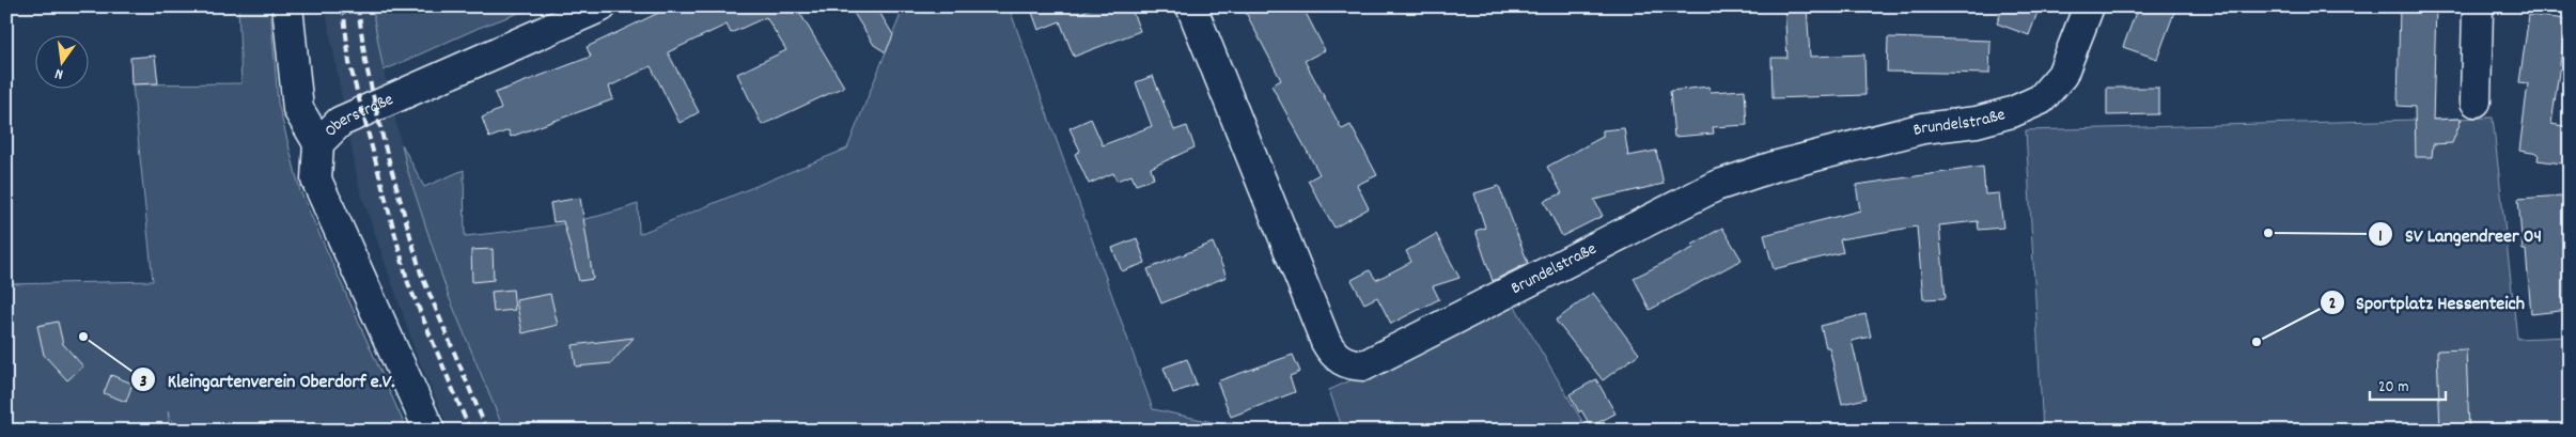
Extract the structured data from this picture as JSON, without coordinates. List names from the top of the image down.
{
  "streets": {
    "street": ["Oberstraße", "Brundelstraße"]
  },
  "places": ["SV Langendreer 04", "Kleingartenverein Oberdorf e.V.", "Sportplatz Hessenteich"],
  "scale_bar": "20 m",
  "north": "bottom"
}
